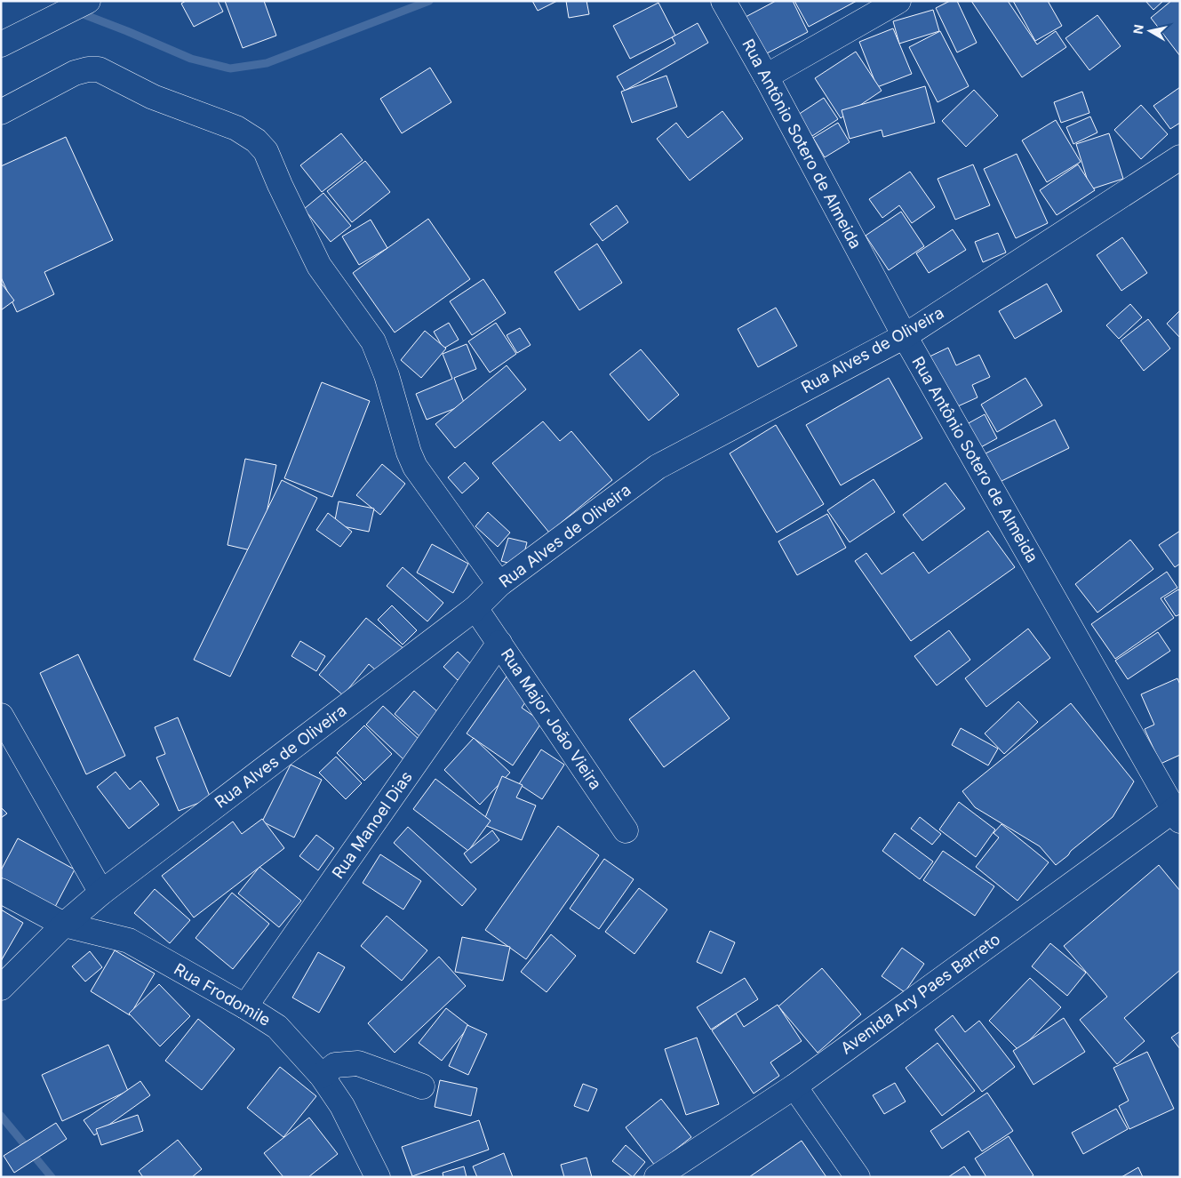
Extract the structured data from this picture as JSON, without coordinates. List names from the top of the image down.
{
  "streets": {
    "street": [
      "Rua Antônio Sotero de Almeida",
      "Rua Alves de Oliveira",
      "Rua Major João Vieira",
      "Rua Manoel Dias",
      "Avenida Ary Paes Barreto",
      "Rua Frodomile"
    ]
  },
  "crossings": [
    ["Rua Antônio Sotero de Almeida", "Rua Alves de Oliveira"],
    ["Rua Antônio Sotero de Almeida", "Avenida Ary Paes Barreto"],
    ["Rua Alves de Oliveira", "Rua Major João Vieira"],
    ["Rua Alves de Oliveira", "Rua Frodomile"],
    ["Rua Major João Vieira", "Rua Manoel Dias"],
    ["Rua Manoel Dias", "Rua Frodomile"]
  ],
  "north": "left"
}
